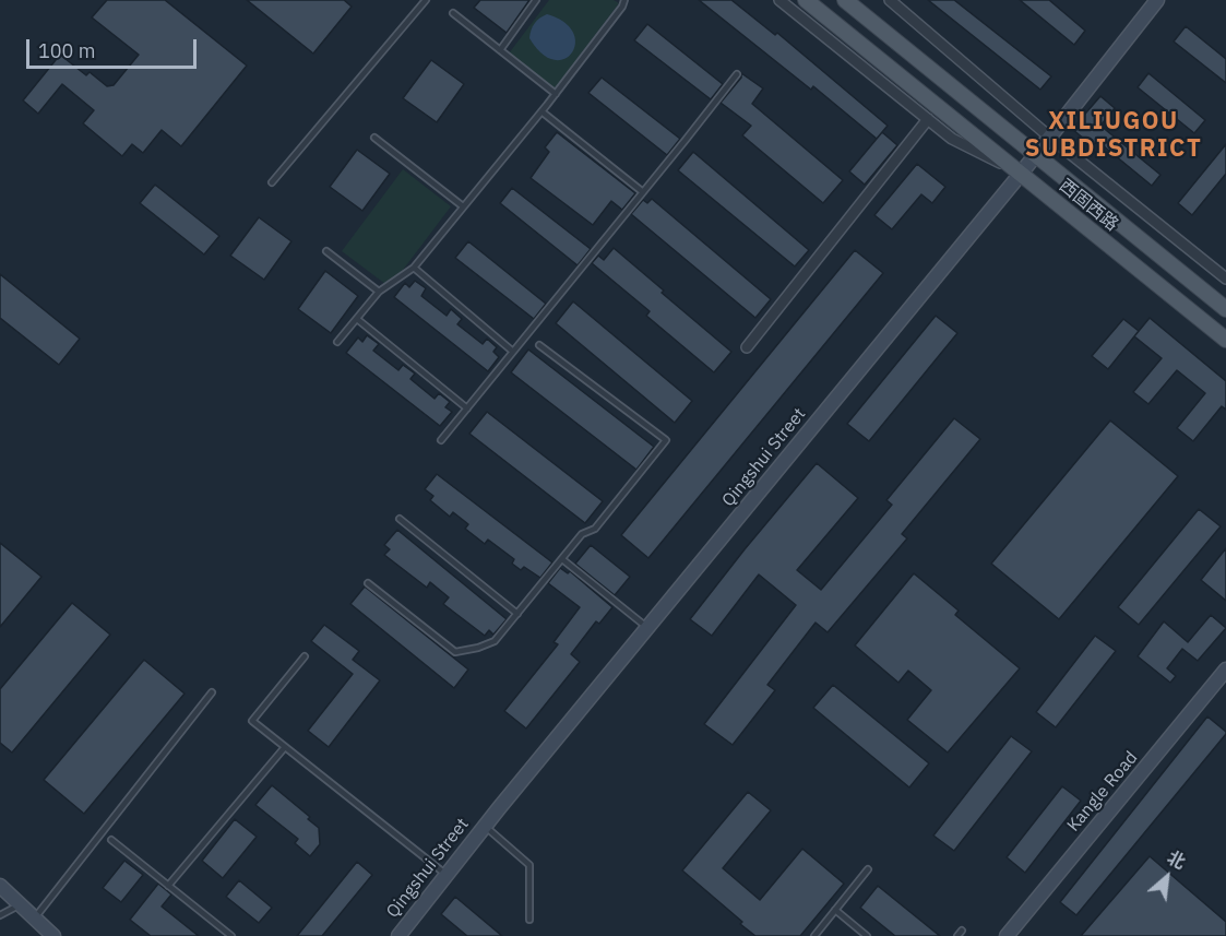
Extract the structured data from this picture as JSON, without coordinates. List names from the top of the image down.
{
  "streets": {
    "main road": ["西固西路"],
    "street": ["Qingshui Street", "Kangle Road"]
  },
  "crossings": [
    ["西固西路", "Qingshui Street"]
  ],
  "districts": ["XILIUGOU SUBDISTRICT"],
  "scale_bar": "100 m",
  "north": "top right"
}
